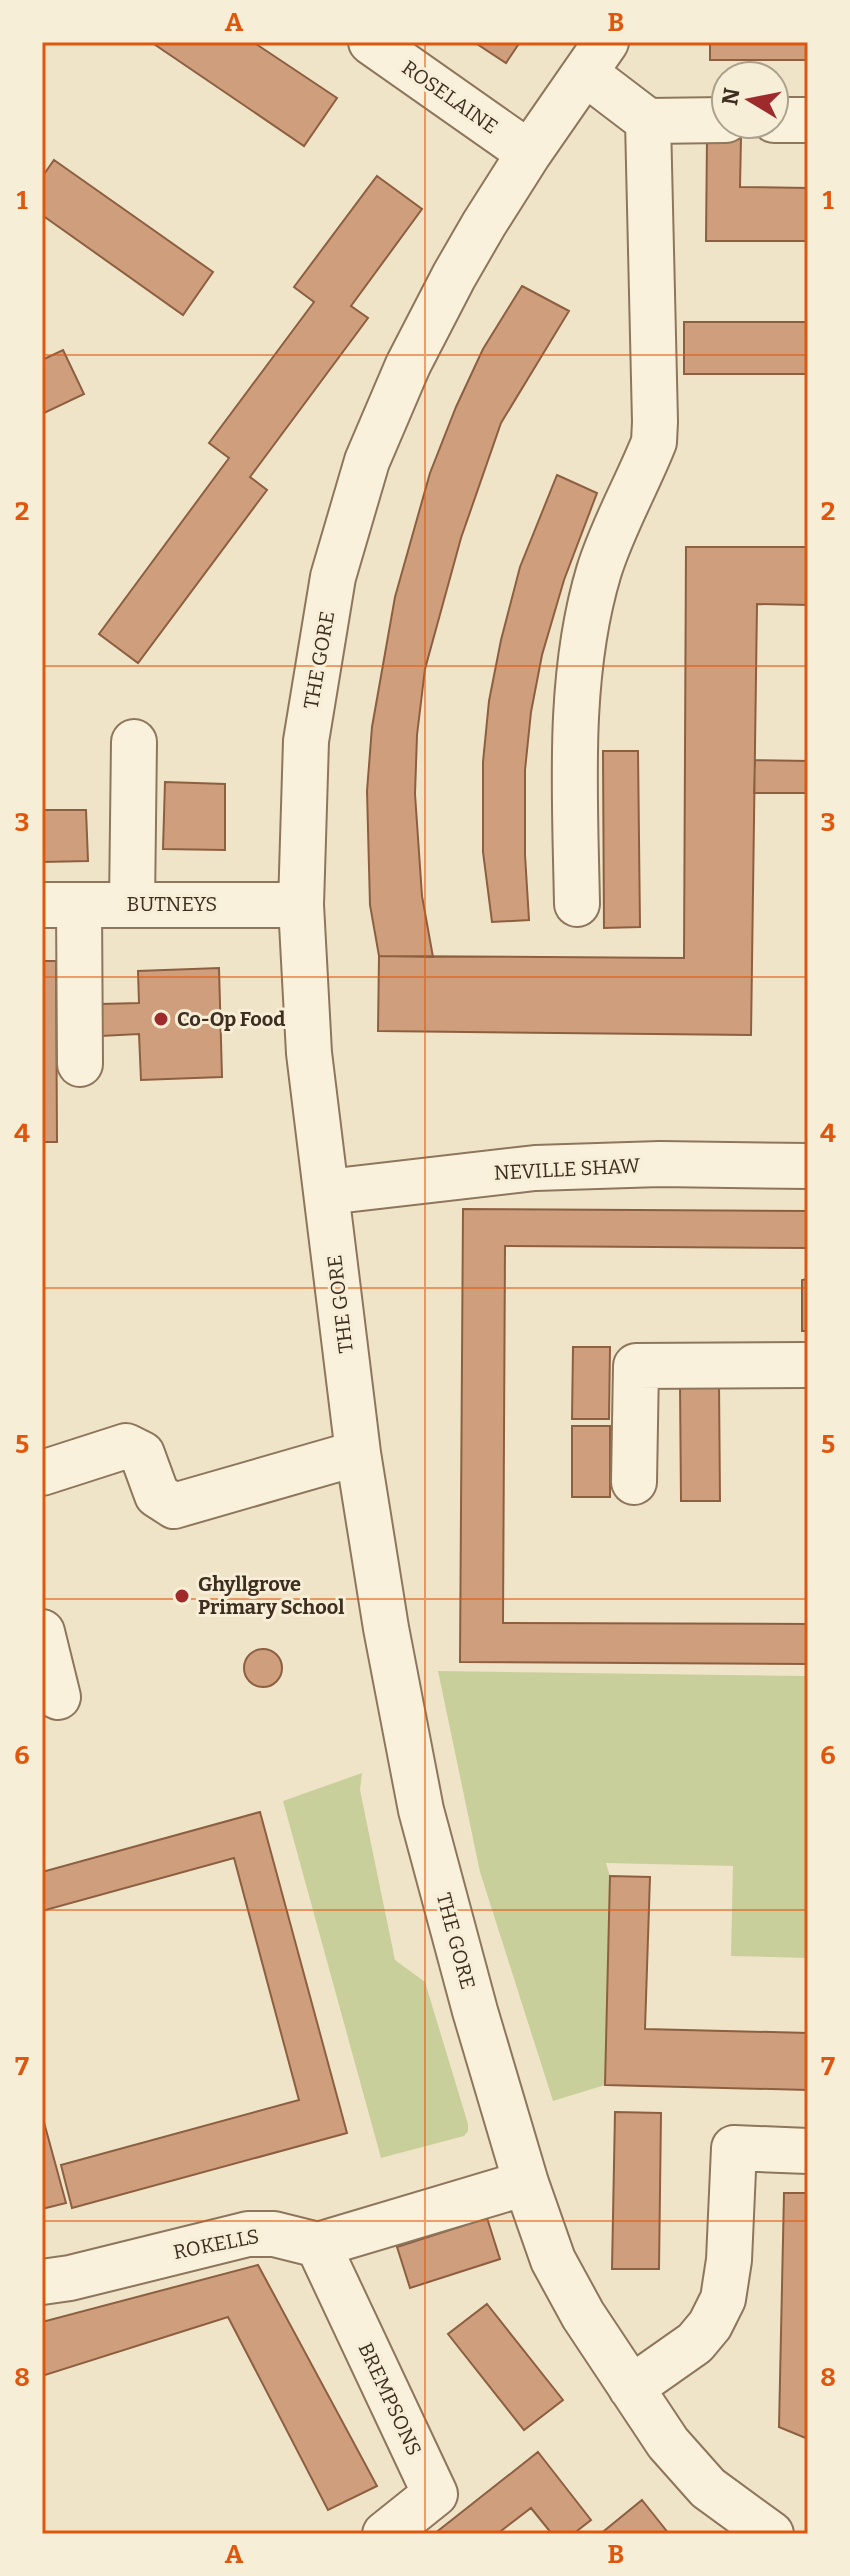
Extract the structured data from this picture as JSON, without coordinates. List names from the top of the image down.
{
  "streets": {
    "street": [
      "ROSELAINE",
      "THE GORE",
      "BUTNEYS",
      "NEVILLE SHAW",
      "ROKELLS",
      "BREMPSONS"
    ]
  },
  "crossings": [
    ["ROSELAINE", "THE GORE"],
    ["THE GORE", "BUTNEYS"],
    ["THE GORE", "NEVILLE SHAW"],
    ["ROKELLS", "BREMPSONS"]
  ],
  "places": ["Co-Op Food", "Ghyllgrove Primary School"],
  "north": "left",
  "grid": {
    "columns": ["A", "B"],
    "rows": [
      "1",
      "2",
      "3",
      "4",
      "5",
      "6",
      "7",
      "8"
    ]
  }
}
